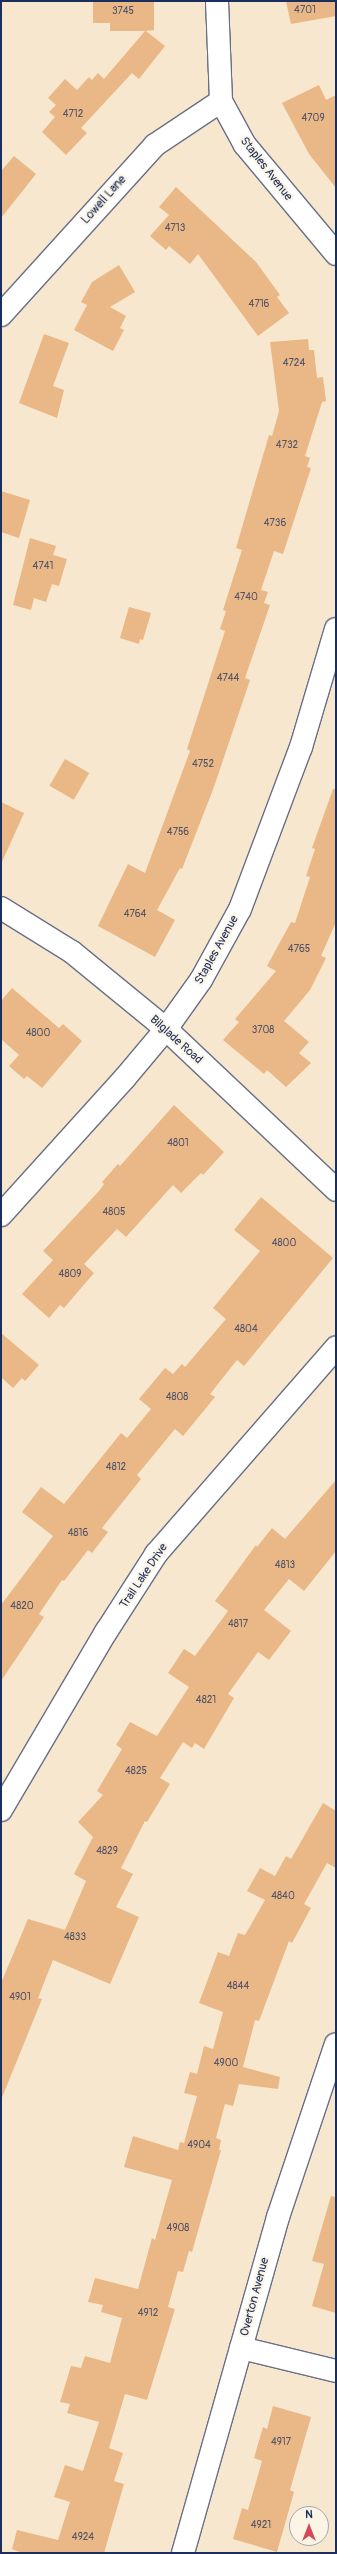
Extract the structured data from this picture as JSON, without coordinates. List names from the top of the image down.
{
  "streets": {
    "street": [
      "Staples Avenue",
      "Lowell Lane",
      "Bilglade Road",
      "Trail Lake Drive",
      "Overton Avenue"
    ]
  },
  "crossings": [
    ["Staples Avenue", "Lowell Lane"],
    ["Staples Avenue", "Bilglade Road"]
  ],
  "house_numbers": [
    "4701",
    "3745",
    "4712",
    "4709",
    "4713",
    "4716",
    "4724",
    "4732",
    "4736",
    "4741",
    "4740",
    "4744",
    "4752",
    "4756",
    "4764",
    "4765",
    "3708",
    "4800",
    "4801",
    "4805",
    "4800",
    "4809",
    "4804",
    "4808",
    "4812",
    "4816",
    "4813",
    "4820",
    "4817",
    "4821",
    "4825",
    "4829",
    "4840",
    "4833",
    "4844",
    "4901",
    "4900",
    "4904",
    "4908",
    "4912",
    "4917",
    "4921",
    "4924"
  ],
  "north": "top"
}
